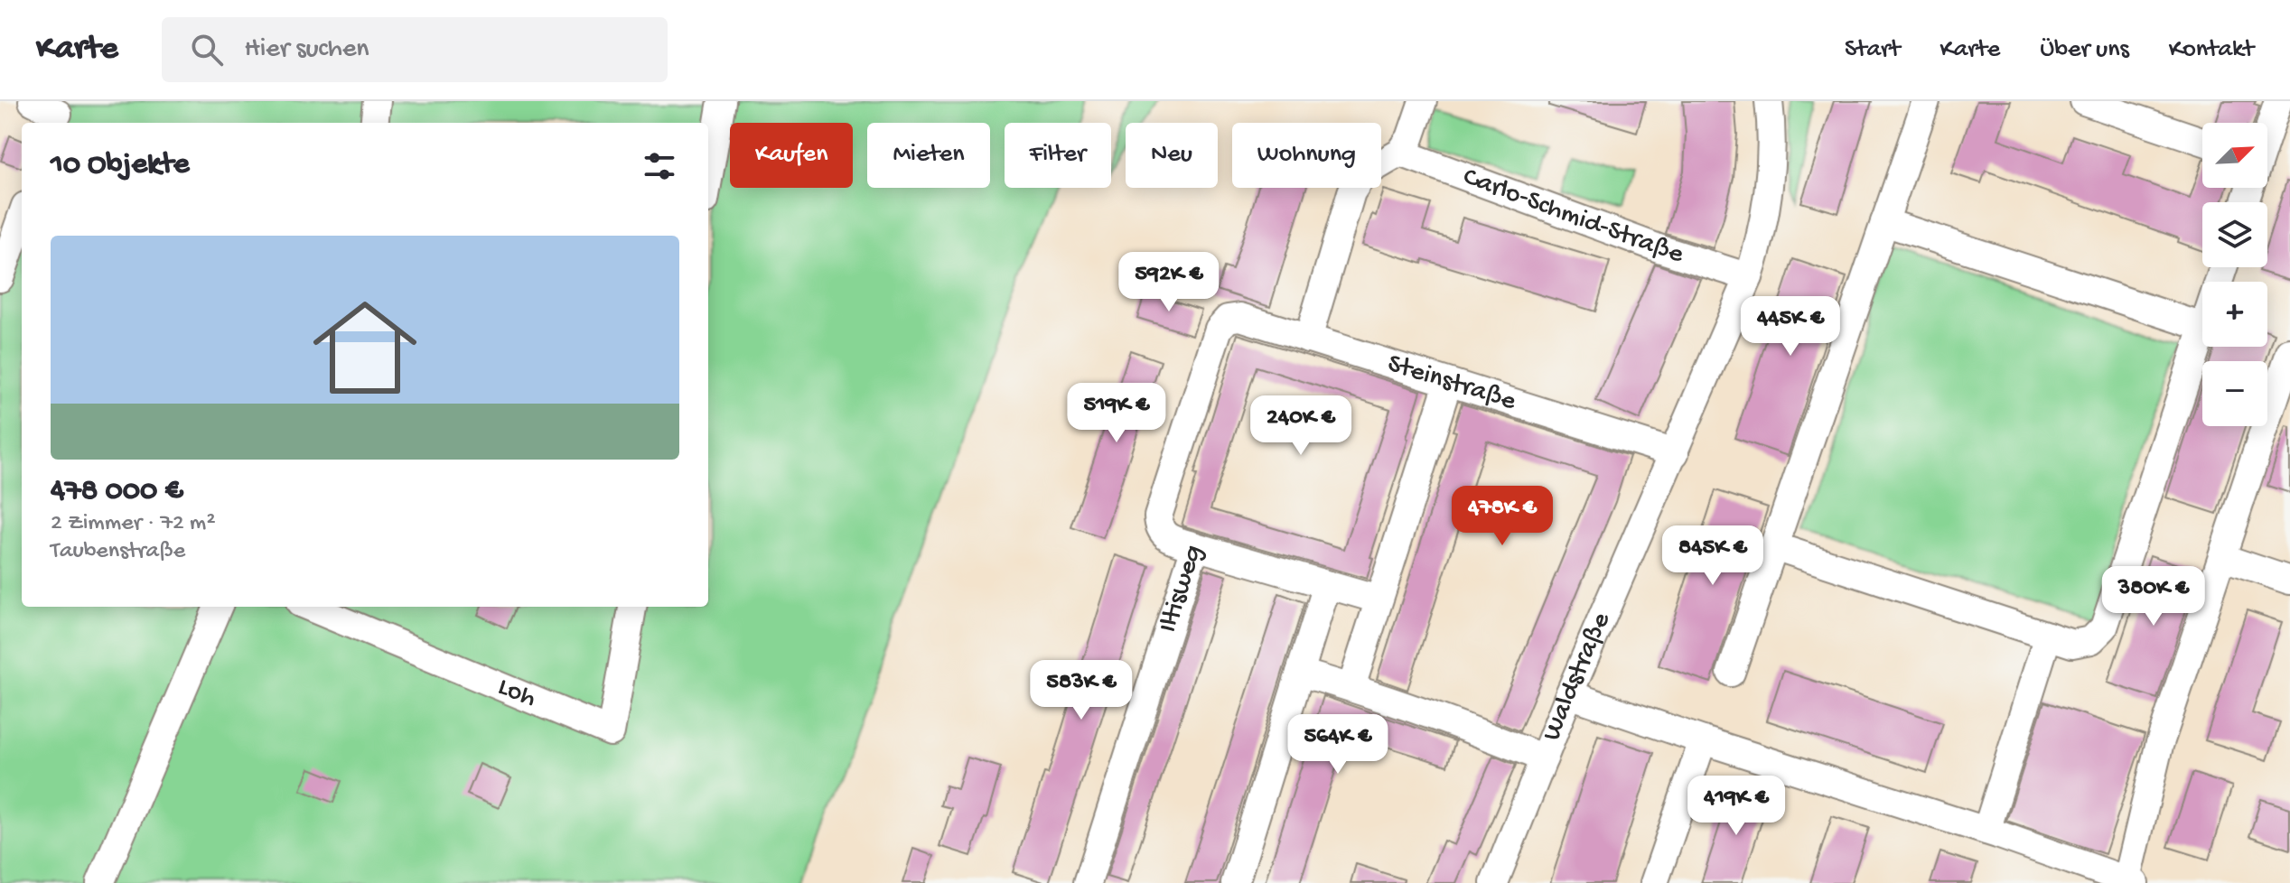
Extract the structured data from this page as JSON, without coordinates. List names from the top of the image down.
{
  "streets": {
    "street": [
      "Carlo-Schmid-Straße",
      "Steinstraße",
      "Iltisweg",
      "Waldstraße",
      "Loh"
    ]
  },
  "crossings": [
    ["Carlo-Schmid-Straße", "Waldstraße"],
    ["Steinstraße", "Iltisweg"],
    ["Steinstraße", "Waldstraße"]
  ],
  "north": "top right",
  "page": {
    "header": "Karte",
    "search": "Hier suchen",
    "nav": [
      "Start",
      "Karte",
      "Über uns",
      "Kontakt"
    ],
    "map_buttons": ["+", "−"],
    "chip": [
      "Kaufen",
      "Mieten",
      "Filter",
      "Neu",
      "Wohnung"
    ],
    "heading": "10 Objekte",
    "list": [
      {
        "name": "478 000 €",
        "note": "2 Zimmer · 72 m² · Taubenstraße"
      }
    ],
    "price": [
      "592K €",
      "445K €",
      "519K €",
      "240K €",
      "478K €",
      "845K €",
      "380K €",
      "583K €",
      "564K €",
      "419K €"
    ]
  }
}
